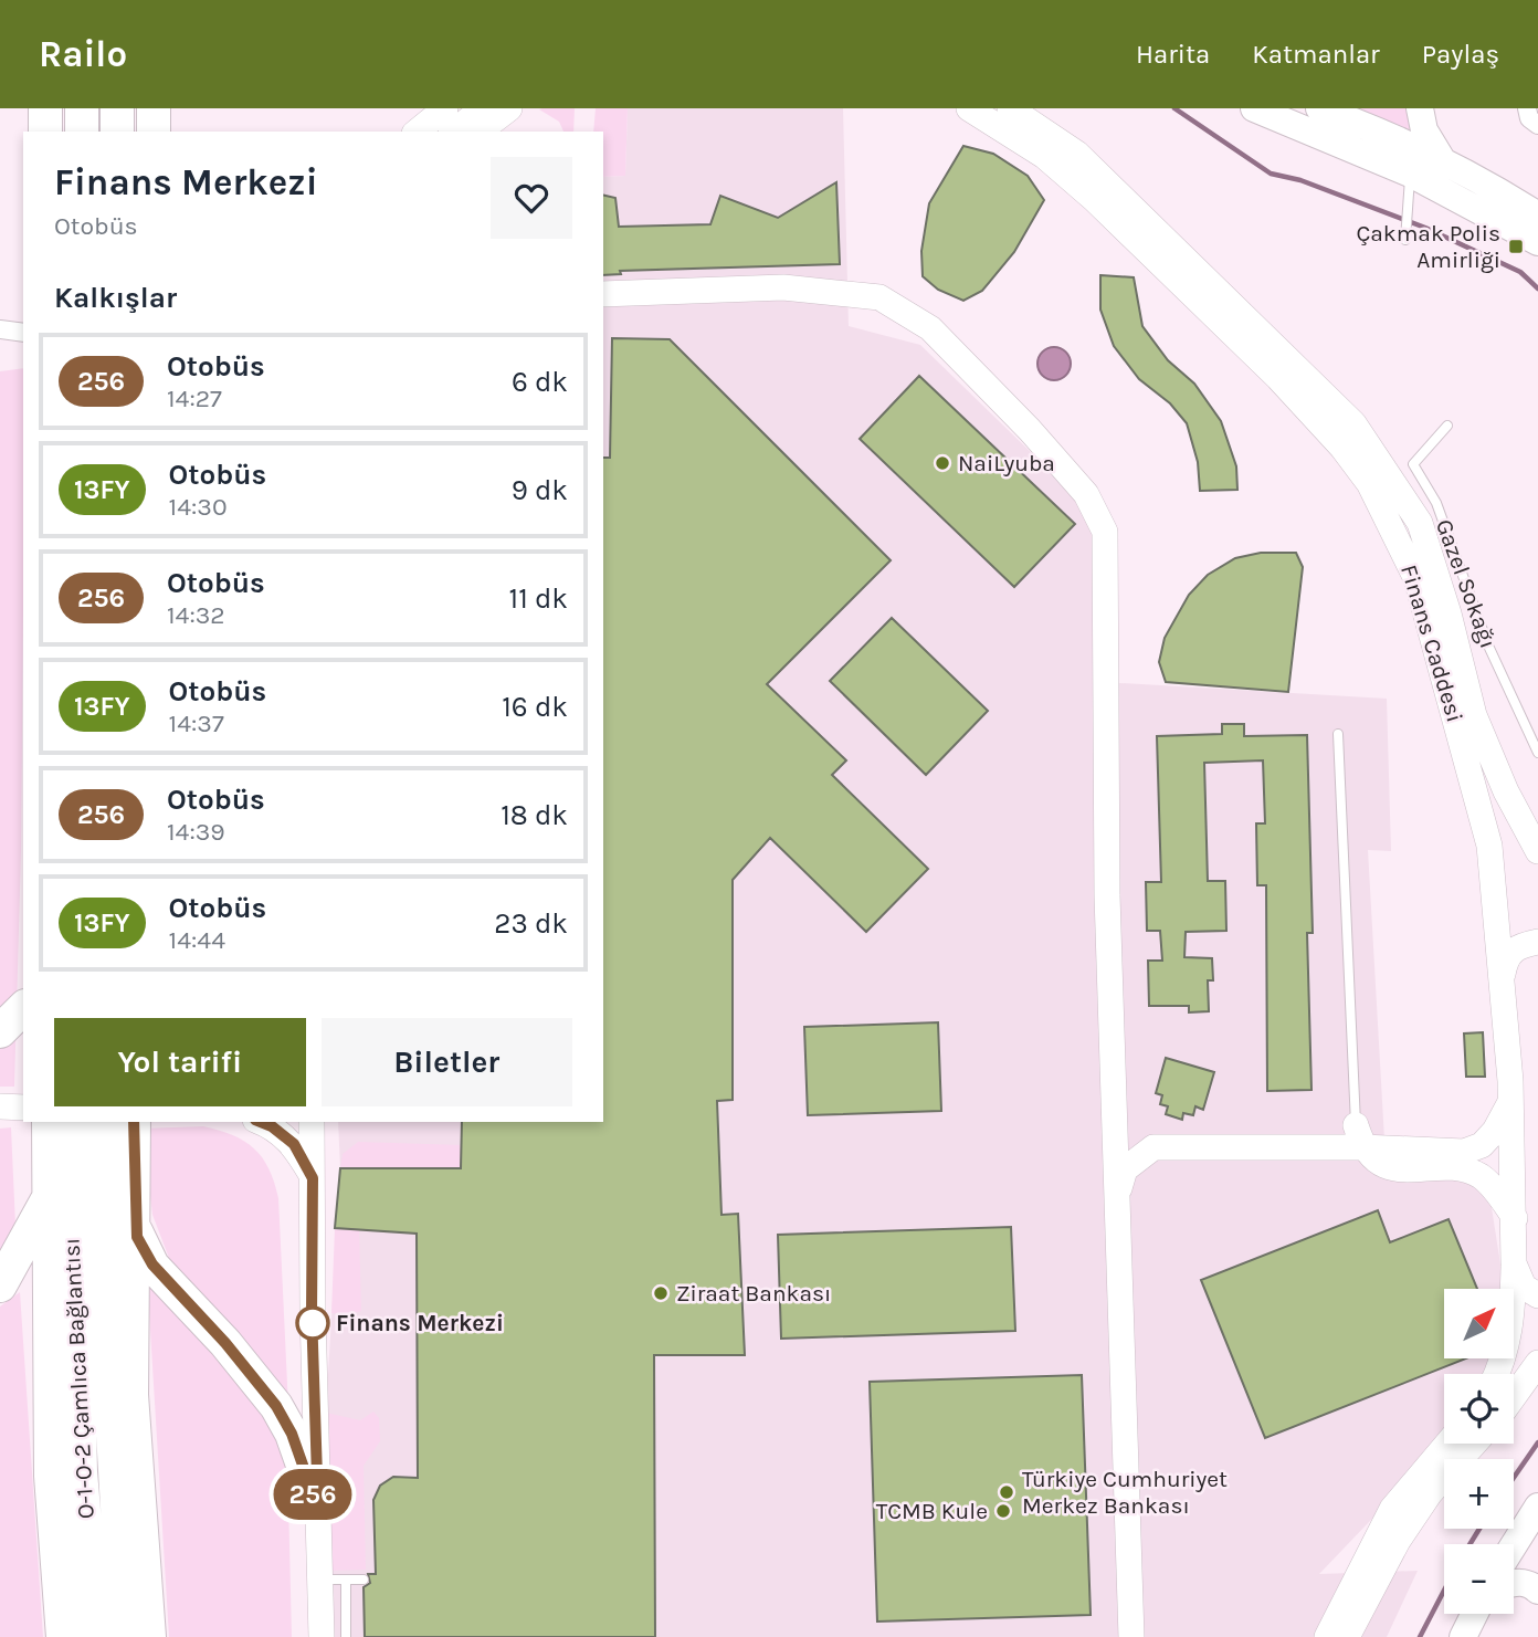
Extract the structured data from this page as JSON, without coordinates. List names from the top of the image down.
{
  "streets": {
    "highway": ["O-1-O-2 Çamlıca Bağlantısı"],
    "street": ["Finans Caddesi"],
    "lane": ["Gazel Sokağı"]
  },
  "places": {
    "transit": ["Çakmak Polis Amirliği"],
    "other": [
      "NaiLyuba",
      "Ziraat Bankası",
      "Finans Merkezi",
      "Türkiye Cumhuriyet Merkez Bankası",
      "TCMB Kule"
    ]
  },
  "lines": ["bus line 256"],
  "north": "top right",
  "page": {
    "header": "Railo",
    "nav": ["Harita", "Katmanlar", "Paylaş"],
    "on_map": "256",
    "heading": [
      ["Finans Merkezi", "Otobüs"],
      "Kalkışlar"
    ],
    "list": [
      {
        "mark": "256",
        "name": "Otobüs",
        "note": "14:27",
        "value": "6 dk"
      },
      {
        "mark": "13FY",
        "name": "Otobüs",
        "note": "14:30",
        "value": "9 dk"
      },
      {
        "mark": "256",
        "name": "Otobüs",
        "note": "14:32",
        "value": "11 dk"
      },
      {
        "mark": "13FY",
        "name": "Otobüs",
        "note": "14:37",
        "value": "16 dk"
      },
      {
        "mark": "256",
        "name": "Otobüs",
        "note": "14:39",
        "value": "18 dk"
      },
      {
        "mark": "13FY",
        "name": "Otobüs",
        "note": "14:44",
        "value": "23 dk"
      }
    ],
    "buttons": ["Yol tarifi", "Biletler"],
    "map_buttons": ["+", "−"]
  }
}
